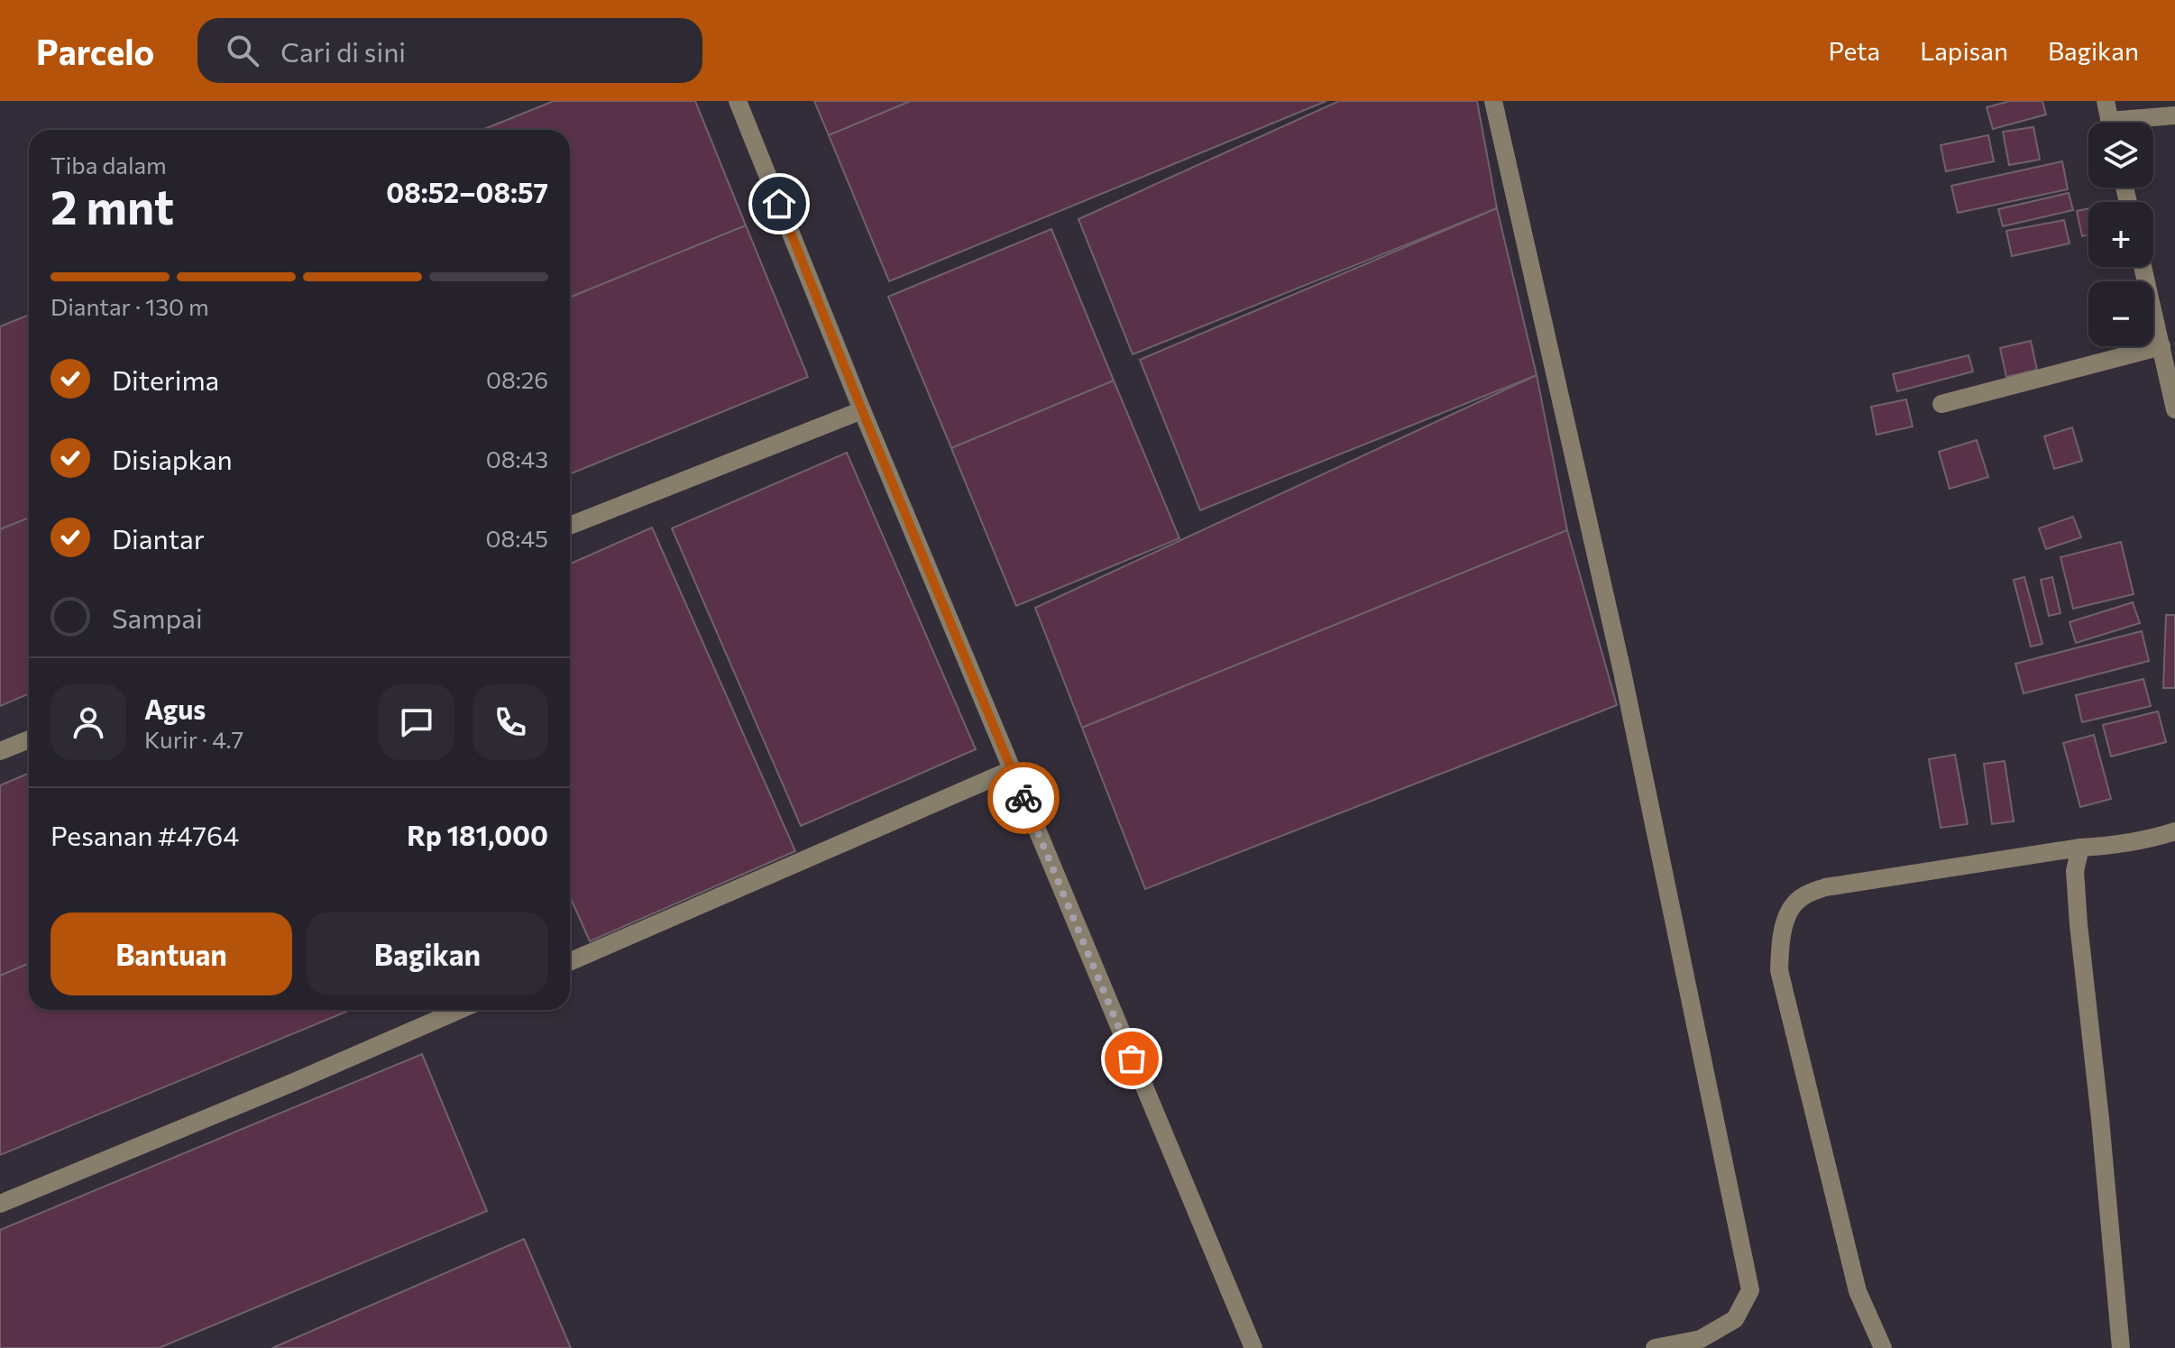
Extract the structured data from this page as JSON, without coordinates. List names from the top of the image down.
{
  "page": {
    "header": "Parcelo",
    "search": "Cari di sini",
    "nav": ["Peta", "Lapisan", "Bagikan"],
    "map_buttons": ["+", "−"],
    "heading": ["2 mnt", "Tiba dalam", "08:52–08:57"],
    "panel": [
      "Agus",
      "Kurir · 4.7",
      "Pesanan #4764",
      "Rp 181,000"
    ],
    "bar": "Diantar · 130 m",
    "list": [
      ["Diterima", "08:26"],
      ["Disiapkan", "08:43"],
      ["Diantar", "08:45"],
      "Sampai"
    ],
    "buttons": ["Bantuan", "Bagikan"]
  }
}
